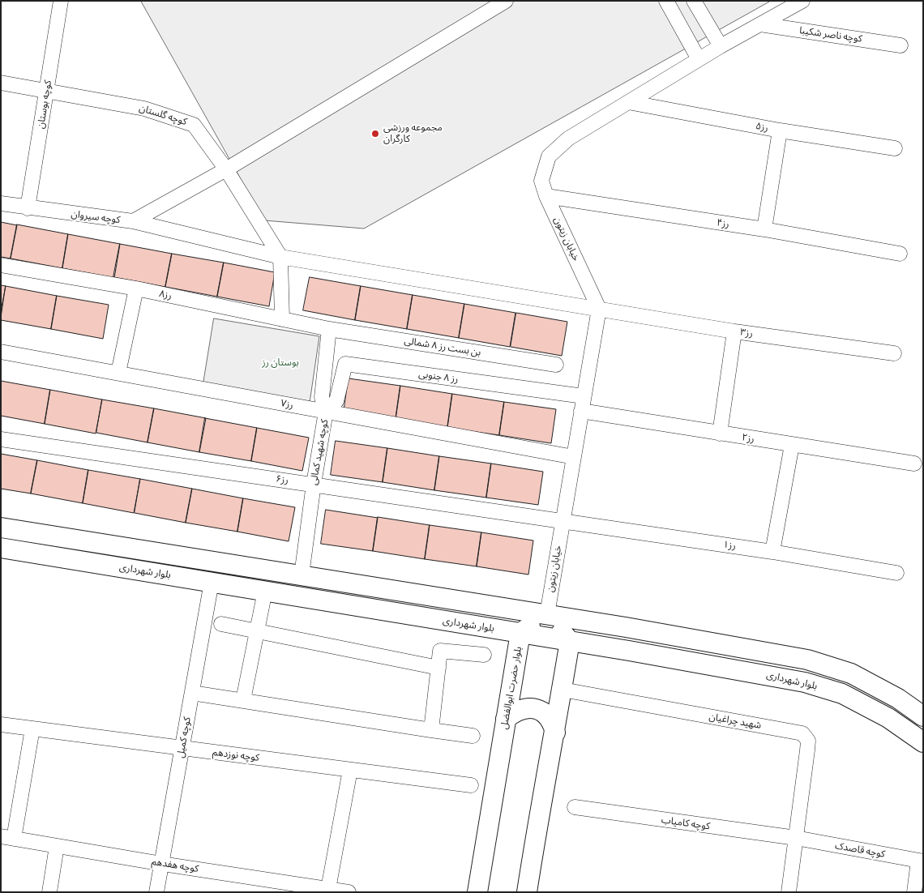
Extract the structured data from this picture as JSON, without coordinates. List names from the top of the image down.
{
  "streets": {
    "main road": ["بلوار شهرداری", "بلوار حضرت ابوالفضل"],
    "street": [
      "کوچه ناصر شکیبا",
      "کوچه بوستان",
      "کوچه گلستان",
      "رز۵",
      "کوچه سیروان",
      "رز۴",
      "خیابان زیتون",
      "رز۸",
      "رز۳",
      "بن بست رز ۸ شمالی",
      "رز ۸ جنوبی",
      "رز۷",
      "رز۲",
      "کوچه شهید کمالی",
      "رز۶",
      "رز۱",
      "شهید چراغیان",
      "کوچه کمیل",
      "کوچه نوزدهم",
      "کوچه کامیاب",
      "کوچه قاصدک",
      "کوچه هفدهم"
    ]
  },
  "crossings": [
    ["کوچه ناصر شکیبا", "خیابان زیتون"],
    ["کوچه بوستان", "کوچه گلستان"],
    ["کوچه بوستان", "کوچه سیروان"],
    ["کوچه گلستان", "کوچه سیروان"],
    ["کوچه گلستان", "رز۳"],
    ["رز۵", "خیابان زیتون"],
    ["کوچه سیروان", "رز۳"],
    ["رز۴", "خیابان زیتون"],
    ["خیابان زیتون", "رز۳"],
    ["خیابان زیتون", "رز ۸ جنوبی"],
    ["خیابان زیتون", "رز۷"],
    ["خیابان زیتون", "رز۲"],
    ["خیابان زیتون", "رز۶"],
    ["خیابان زیتون", "رز۱"],
    ["خیابان زیتون", "بلوار شهرداری"],
    ["خیابان زیتون", "بلوار حضرت ابوالفضل"],
    ["رز۸", "بن بست رز ۸ شمالی"],
    ["رز۸", "کوچه شهید کمالی"],
    ["بن بست رز ۸ شمالی", "کوچه شهید کمالی"],
    ["رز ۸ جنوبی", "رز۷"],
    ["رز ۸ جنوبی", "کوچه شهید کمالی"],
    ["رز۷", "کوچه شهید کمالی"],
    ["کوچه شهید کمالی", "رز۶"],
    ["کوچه شهید کمالی", "بلوار شهرداری"],
    ["رز۶", "رز۱"],
    ["بلوار شهرداری", "بلوار حضرت ابوالفضل"],
    ["بلوار شهرداری", "کوچه کمیل"],
    ["شهید چراغیان", "کوچه کامیاب"],
    ["شهید چراغیان", "کوچه قاصدک"],
    ["کوچه کمیل", "کوچه نوزدهم"],
    ["کوچه کمیل", "کوچه هفدهم"],
    ["کوچه کامیاب", "کوچه قاصدک"]
  ],
  "parks": ["بوستان رز"],
  "places": ["مجموعه ورزشی کارگران"]
}
